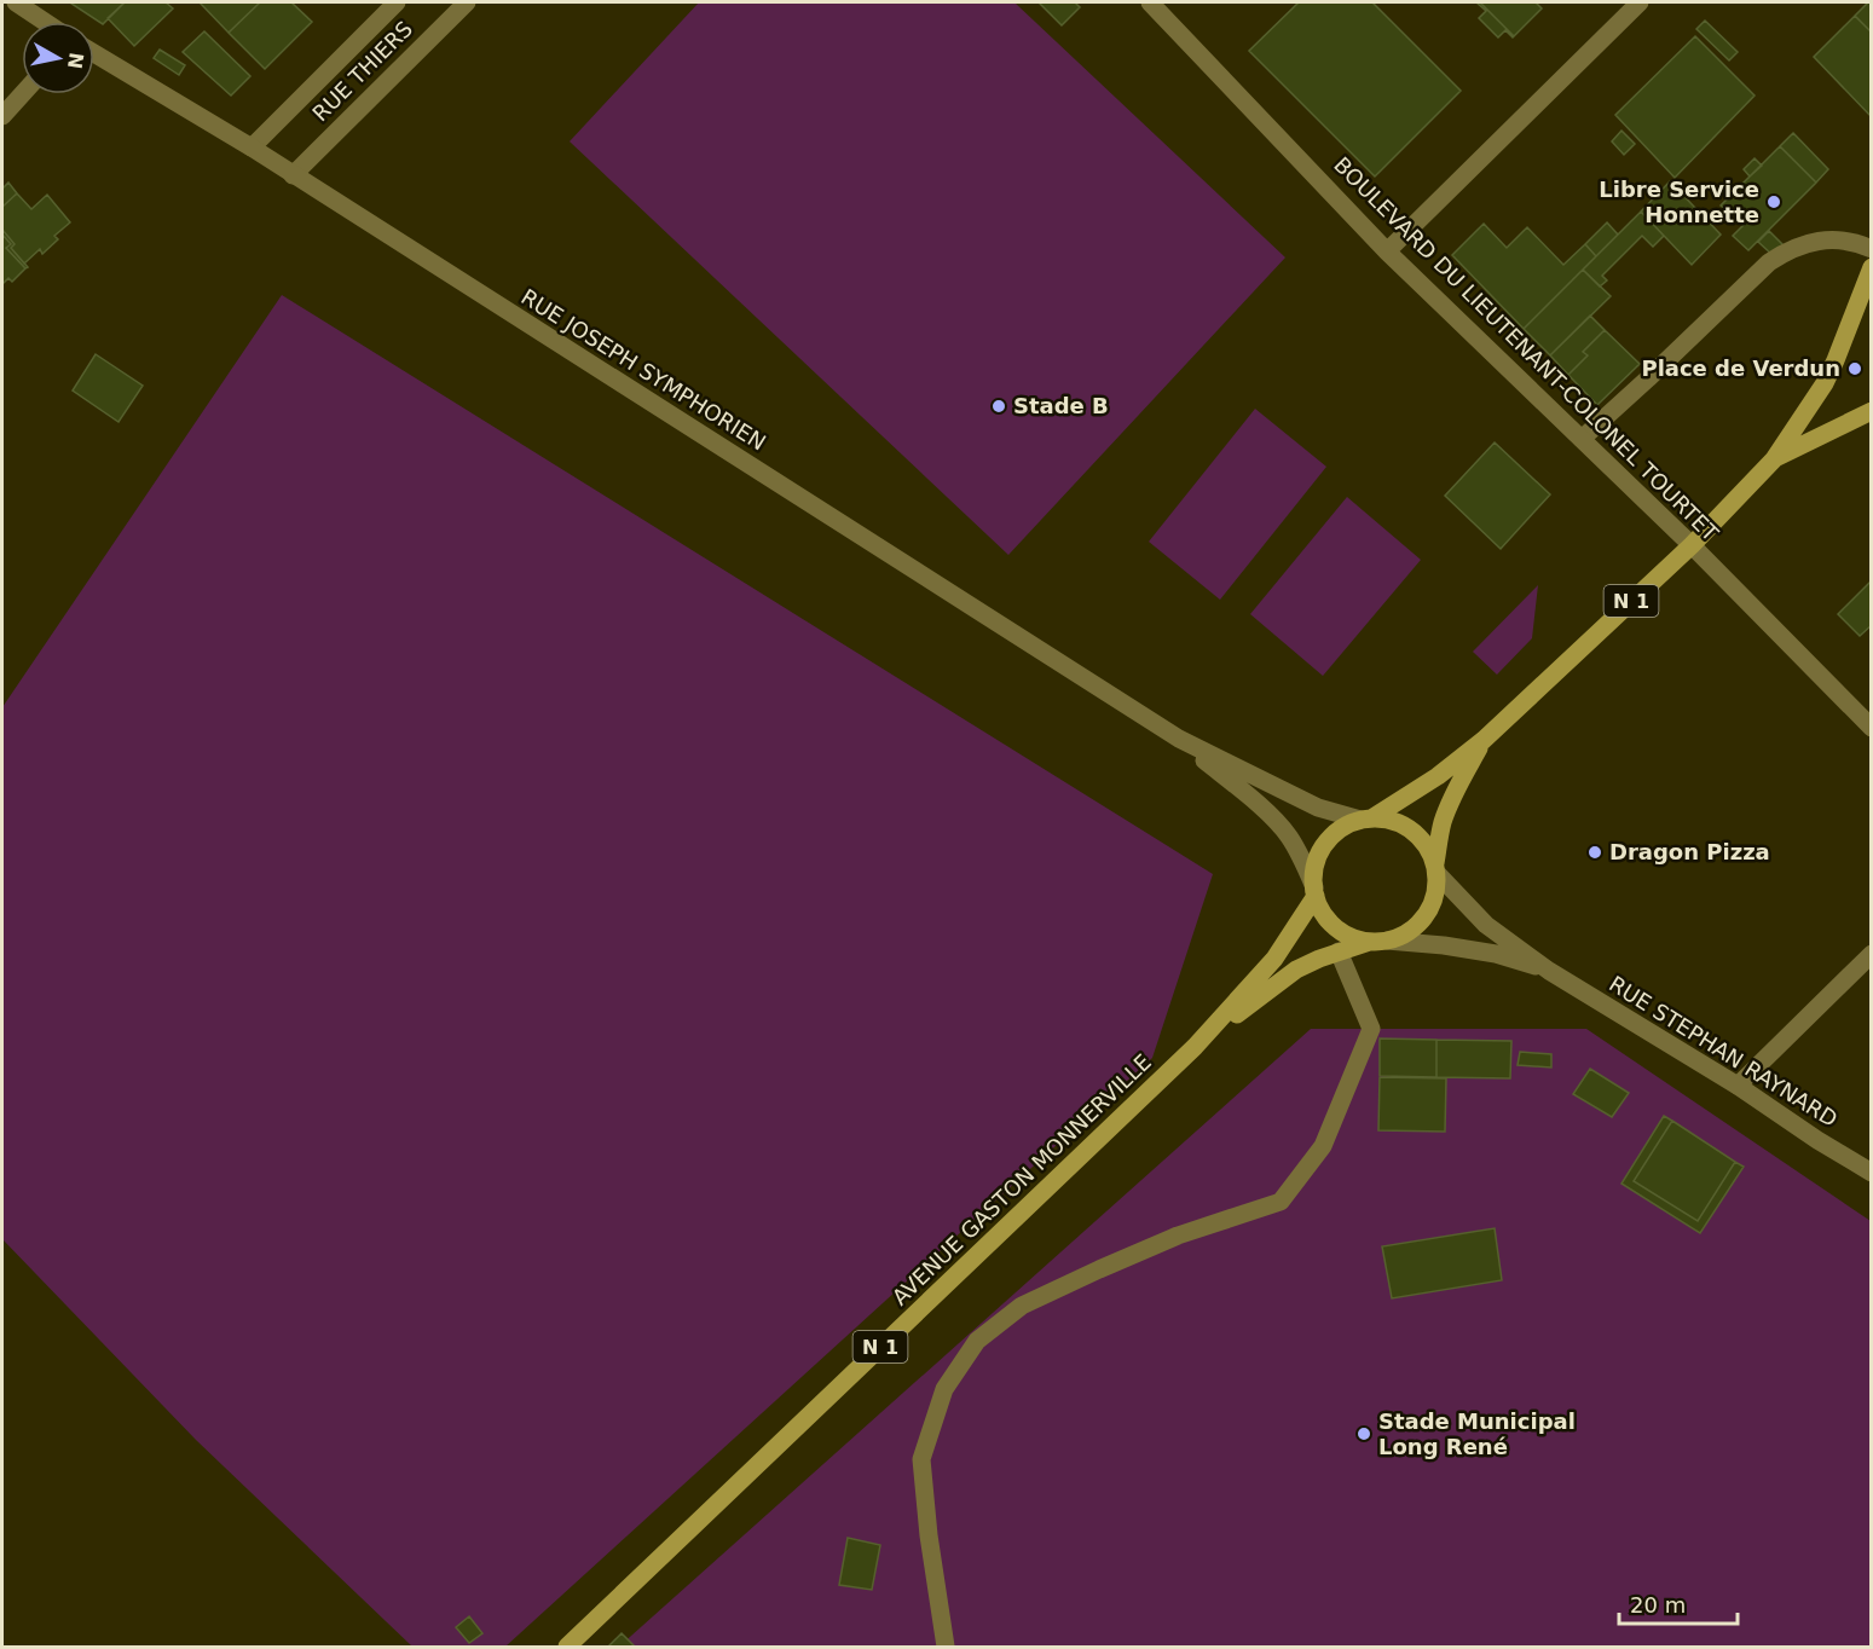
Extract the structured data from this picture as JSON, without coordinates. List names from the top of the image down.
{
  "streets": {
    "main road": ["N 1", "AVENUE GASTON MONNERVILLE"],
    "street": [
      "RUE THIERS",
      "BOULEVARD DU LIEUTENANT-COLONEL TOURTET",
      "RUE JOSEPH SYMPHORIEN",
      "RUE STEPHAN RAYNARD"
    ]
  },
  "crossings": [
    ["RUE THIERS", "RUE JOSEPH SYMPHORIEN"],
    ["BOULEVARD DU LIEUTENANT-COLONEL TOURTET", "N 1"],
    ["RUE JOSEPH SYMPHORIEN", "N 1"],
    ["RUE JOSEPH SYMPHORIEN", "RUE STEPHAN RAYNARD"],
    ["RUE JOSEPH SYMPHORIEN", "AVENUE GASTON MONNERVILLE"],
    ["N 1", "RUE STEPHAN RAYNARD"],
    ["N 1", "AVENUE GASTON MONNERVILLE"],
    ["RUE STEPHAN RAYNARD", "AVENUE GASTON MONNERVILLE"]
  ],
  "places": [
    "Libre Service Honnette",
    "Place de Verdun",
    "Stade B",
    "Dragon Pizza",
    "Stade Municipal Long René"
  ],
  "scale_bar": "20 m",
  "north": "right"
}
